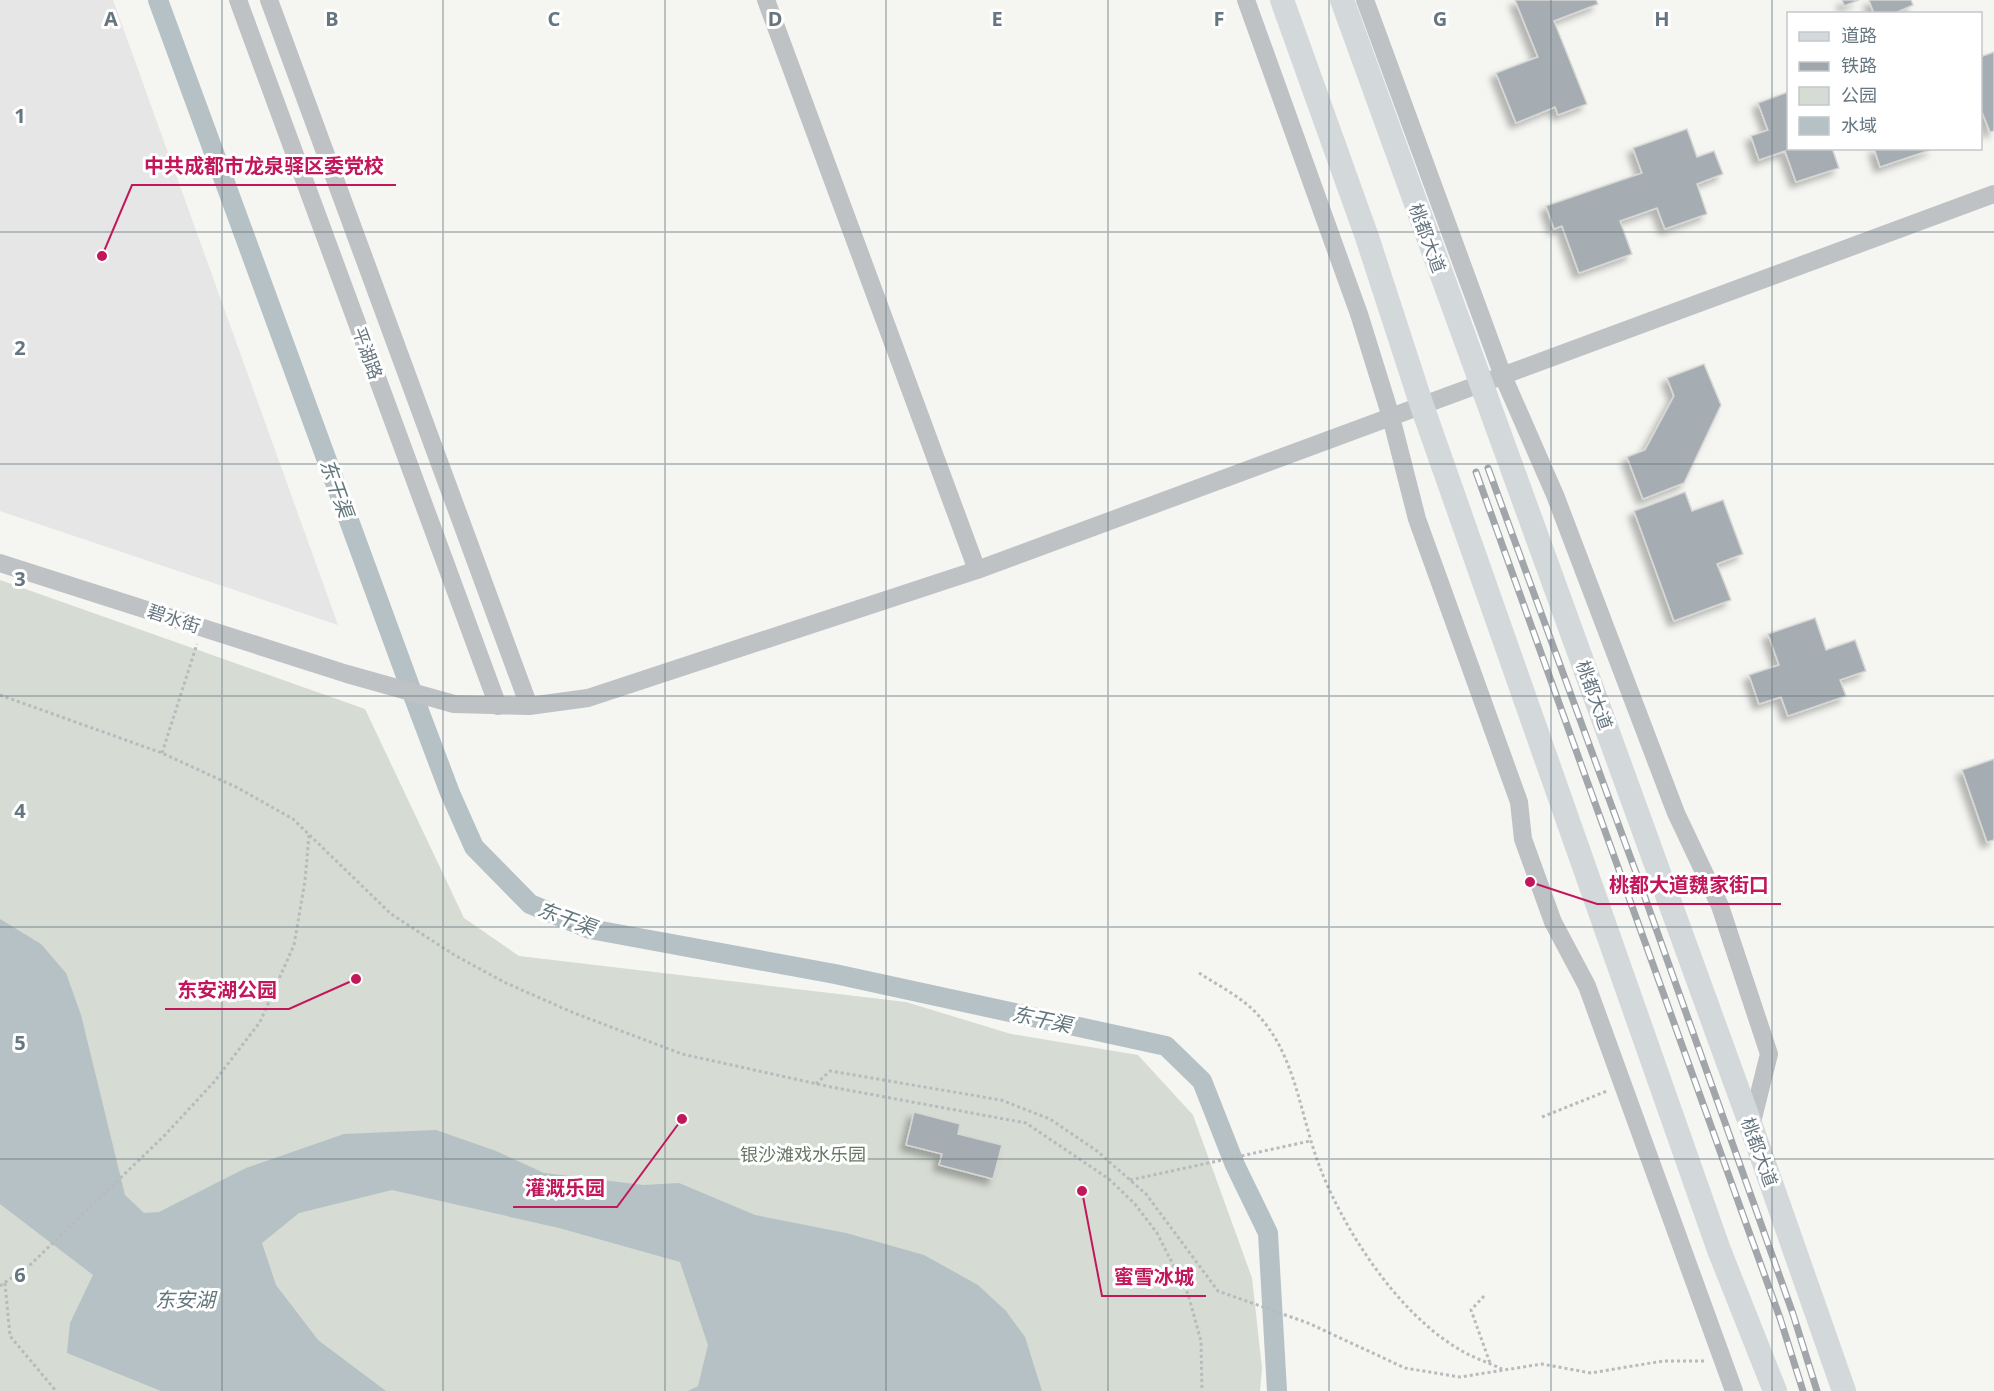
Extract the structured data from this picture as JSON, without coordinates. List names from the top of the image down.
{
  "streets": {
    "main road": ["桃都大道"],
    "street": ["平湖路", "碧水街"]
  },
  "crossings": [
    ["桃都大道", "碧水街"],
    ["平湖路", "碧水街"]
  ],
  "water": ["东干渠", "东安湖"],
  "parks": ["银沙滩戏水乐园"],
  "places": [
    "中共成都市龙泉驿区委党校",
    "桃都大道魏家街口",
    "东安湖公园",
    "灌溉乐园",
    "蜜雪冰城"
  ],
  "legend": [
    "道路",
    "铁路",
    "公园",
    "水域"
  ],
  "grid": {
    "columns": [
      "A",
      "B",
      "C",
      "D",
      "E",
      "F",
      "G",
      "H"
    ],
    "rows": [
      "1",
      "2",
      "3",
      "4",
      "5",
      "6"
    ]
  }
}
